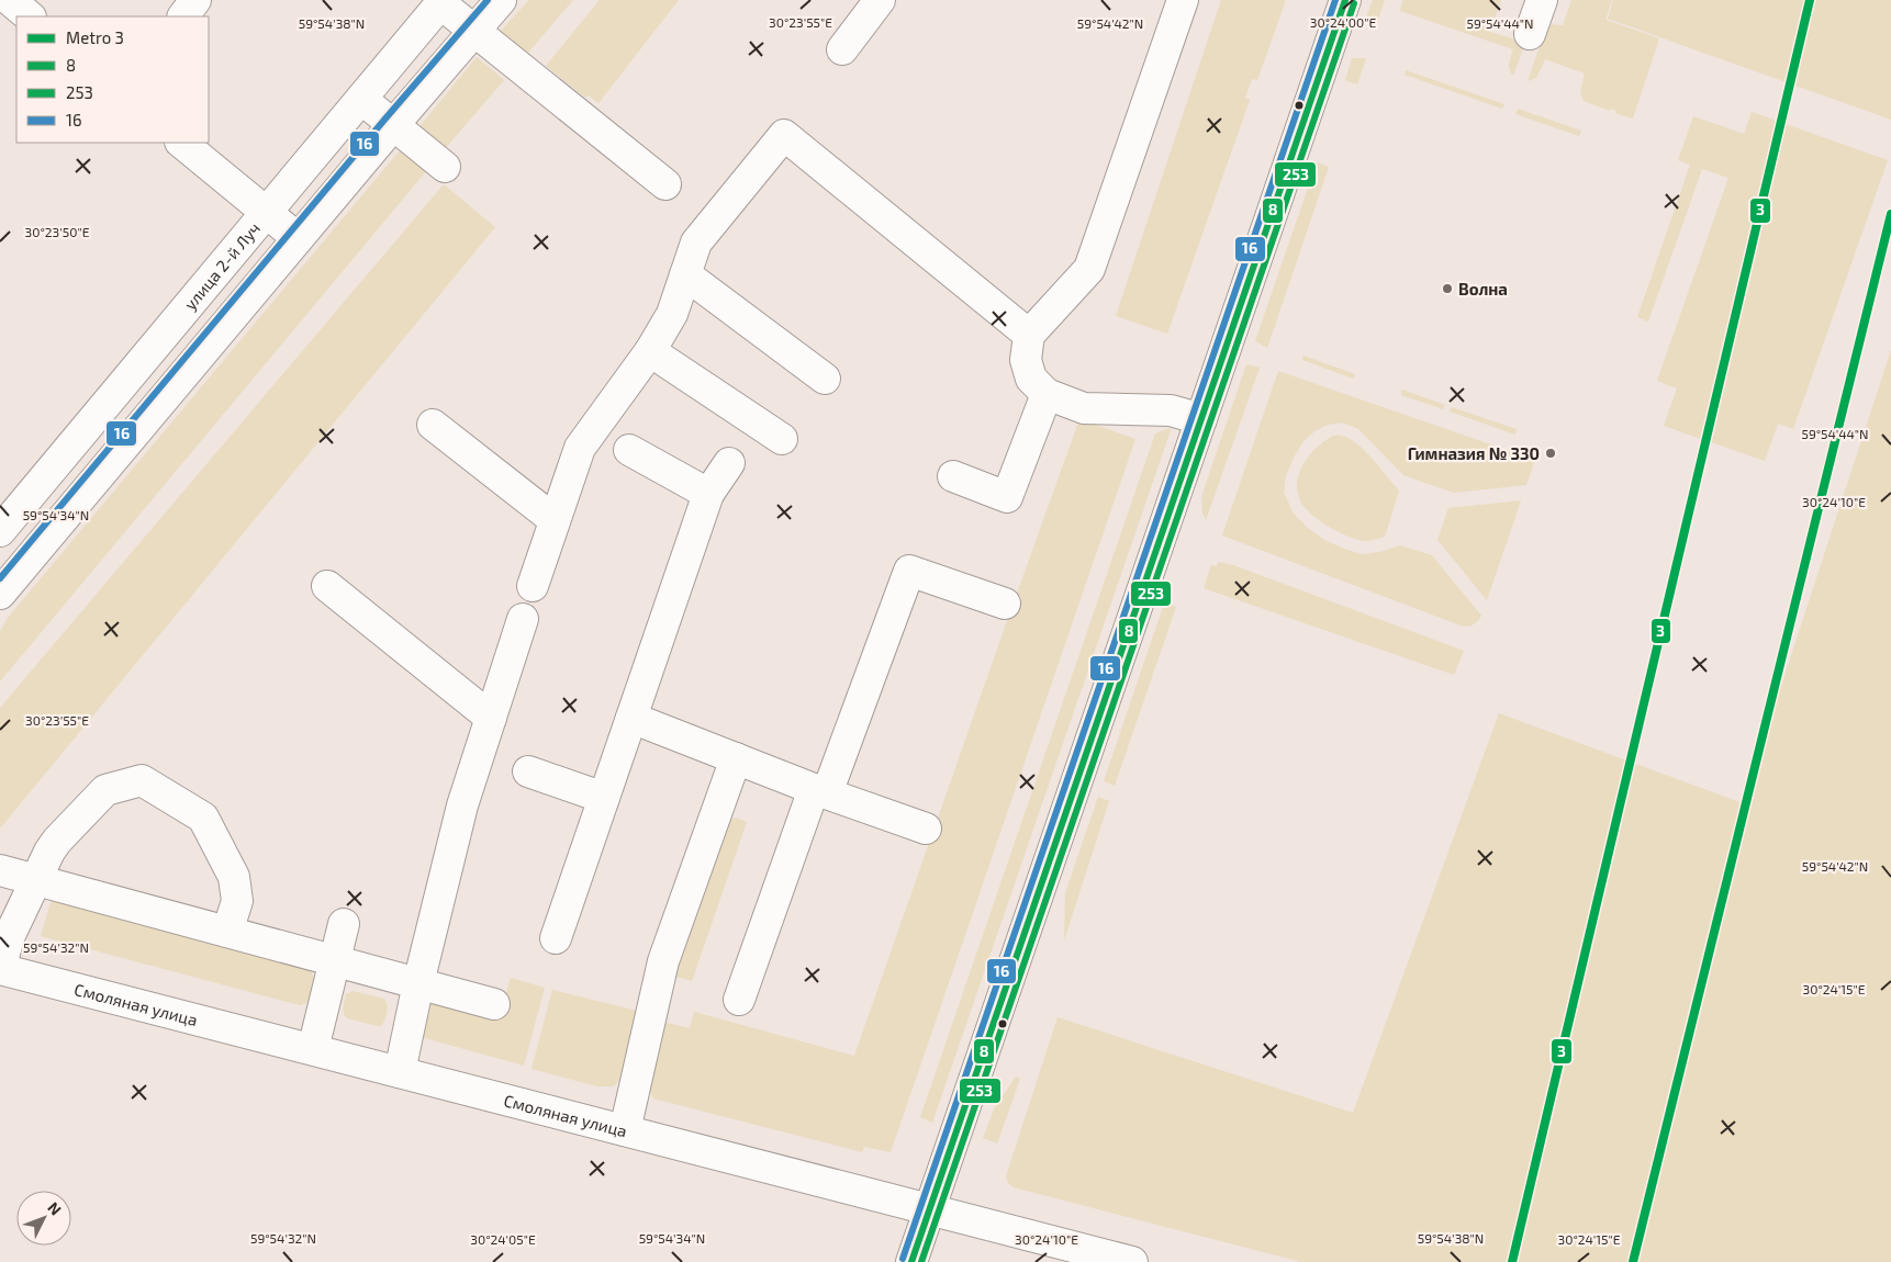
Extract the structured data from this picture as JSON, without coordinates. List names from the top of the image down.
{
  "streets": {
    "street": ["улица 2-й Луч", "Смоляная улица"]
  },
  "places": ["Волна", "Гимназия № 330"],
  "lines": [
    "metro line 3",
    "transit line 8",
    "transit line 16",
    "transit line 253"
  ],
  "legend": [
    "Metro 3",
    "8",
    "253",
    "16"
  ],
  "north": "top right",
  "coordinates": [
    "30°24'00\"E",
    "30°23'55\"E",
    "59°54'38\"N",
    "59°54'42\"N",
    "59°54'44\"N",
    "30°23'50\"E",
    "30°24'10\"E",
    "59°54'34\"N",
    "59°54'32\"N",
    "30°24'15\"E",
    "30°24'05\"E"
  ]
}
